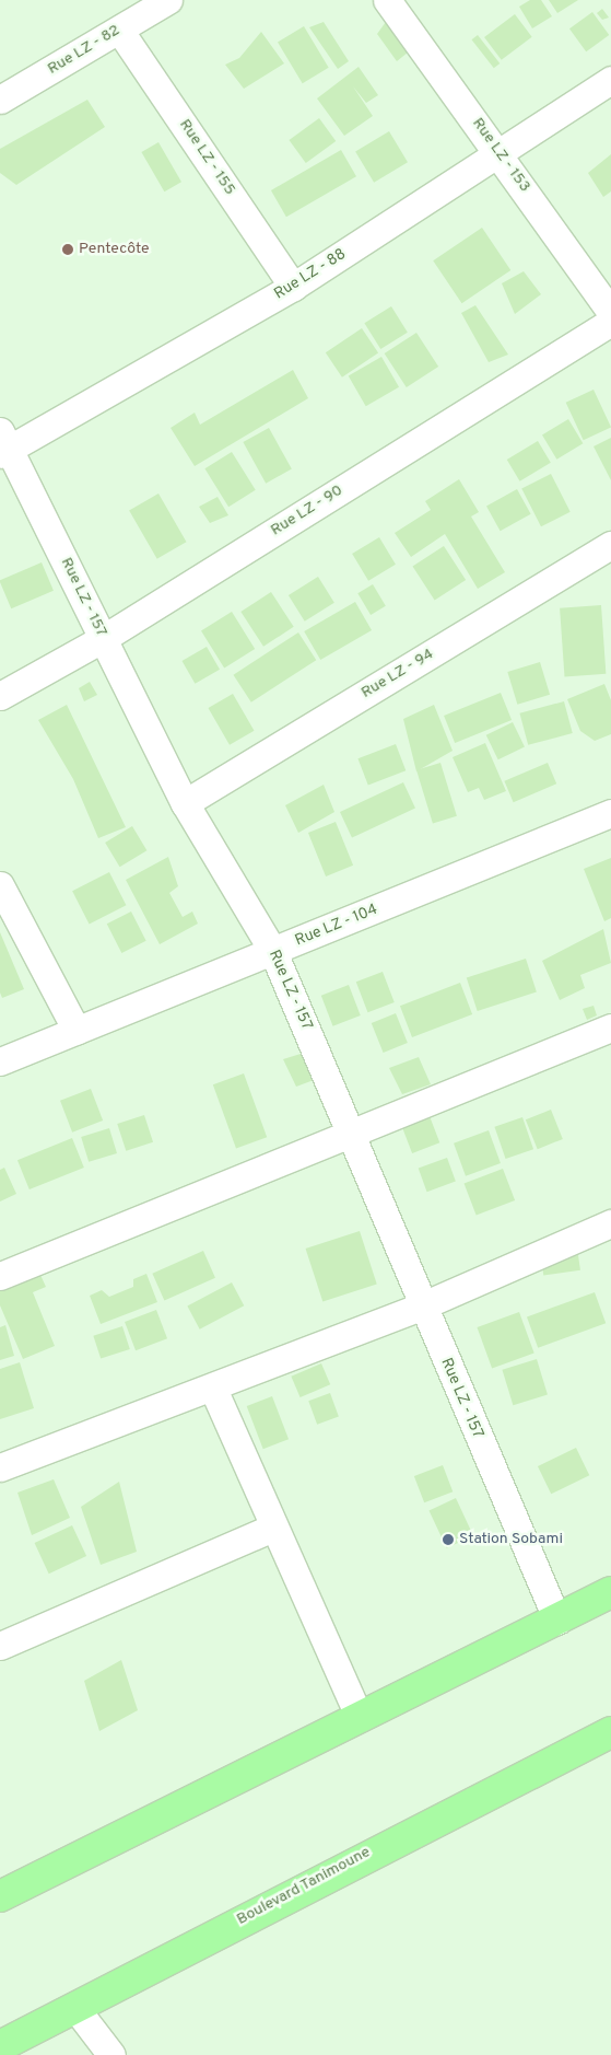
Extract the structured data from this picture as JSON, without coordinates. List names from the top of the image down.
{
  "streets": {
    "main road": ["Boulevard Tanimoune"],
    "street": [
      "Rue LZ - 82",
      "Rue LZ - 153",
      "Rue LZ - 155",
      "Rue LZ - 88",
      "Rue LZ - 90",
      "Rue LZ - 157",
      "Rue LZ - 94",
      "Rue LZ - 104"
    ]
  },
  "crossings": [
    ["Rue LZ - 82", "Rue LZ - 155"],
    ["Rue LZ - 153", "Rue LZ - 88"],
    ["Rue LZ - 155", "Rue LZ - 88"],
    ["Rue LZ - 88", "Rue LZ - 157"],
    ["Rue LZ - 90", "Rue LZ - 157"],
    ["Rue LZ - 157", "Rue LZ - 94"],
    ["Rue LZ - 157", "Rue LZ - 104"]
  ],
  "places": ["Pentecôte", "Station Sobami"]
}
